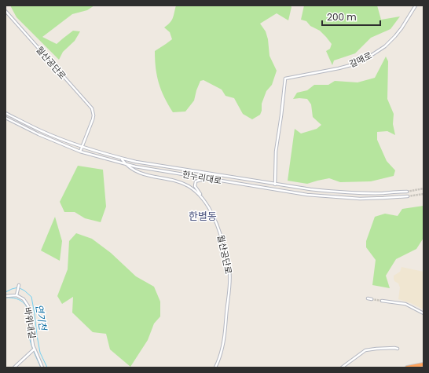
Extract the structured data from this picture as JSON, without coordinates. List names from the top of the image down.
{
  "streets": {
    "street": [
      "갈매로",
      "월산공단로",
      "한누리대로",
      "바위내길"
    ]
  },
  "crossings": [
    ["갈매로", "한누리대로"],
    ["월산공단로", "한누리대로"]
  ],
  "districts": ["한별동"],
  "water": ["연기천"],
  "scale_bar": "200 m"
}
